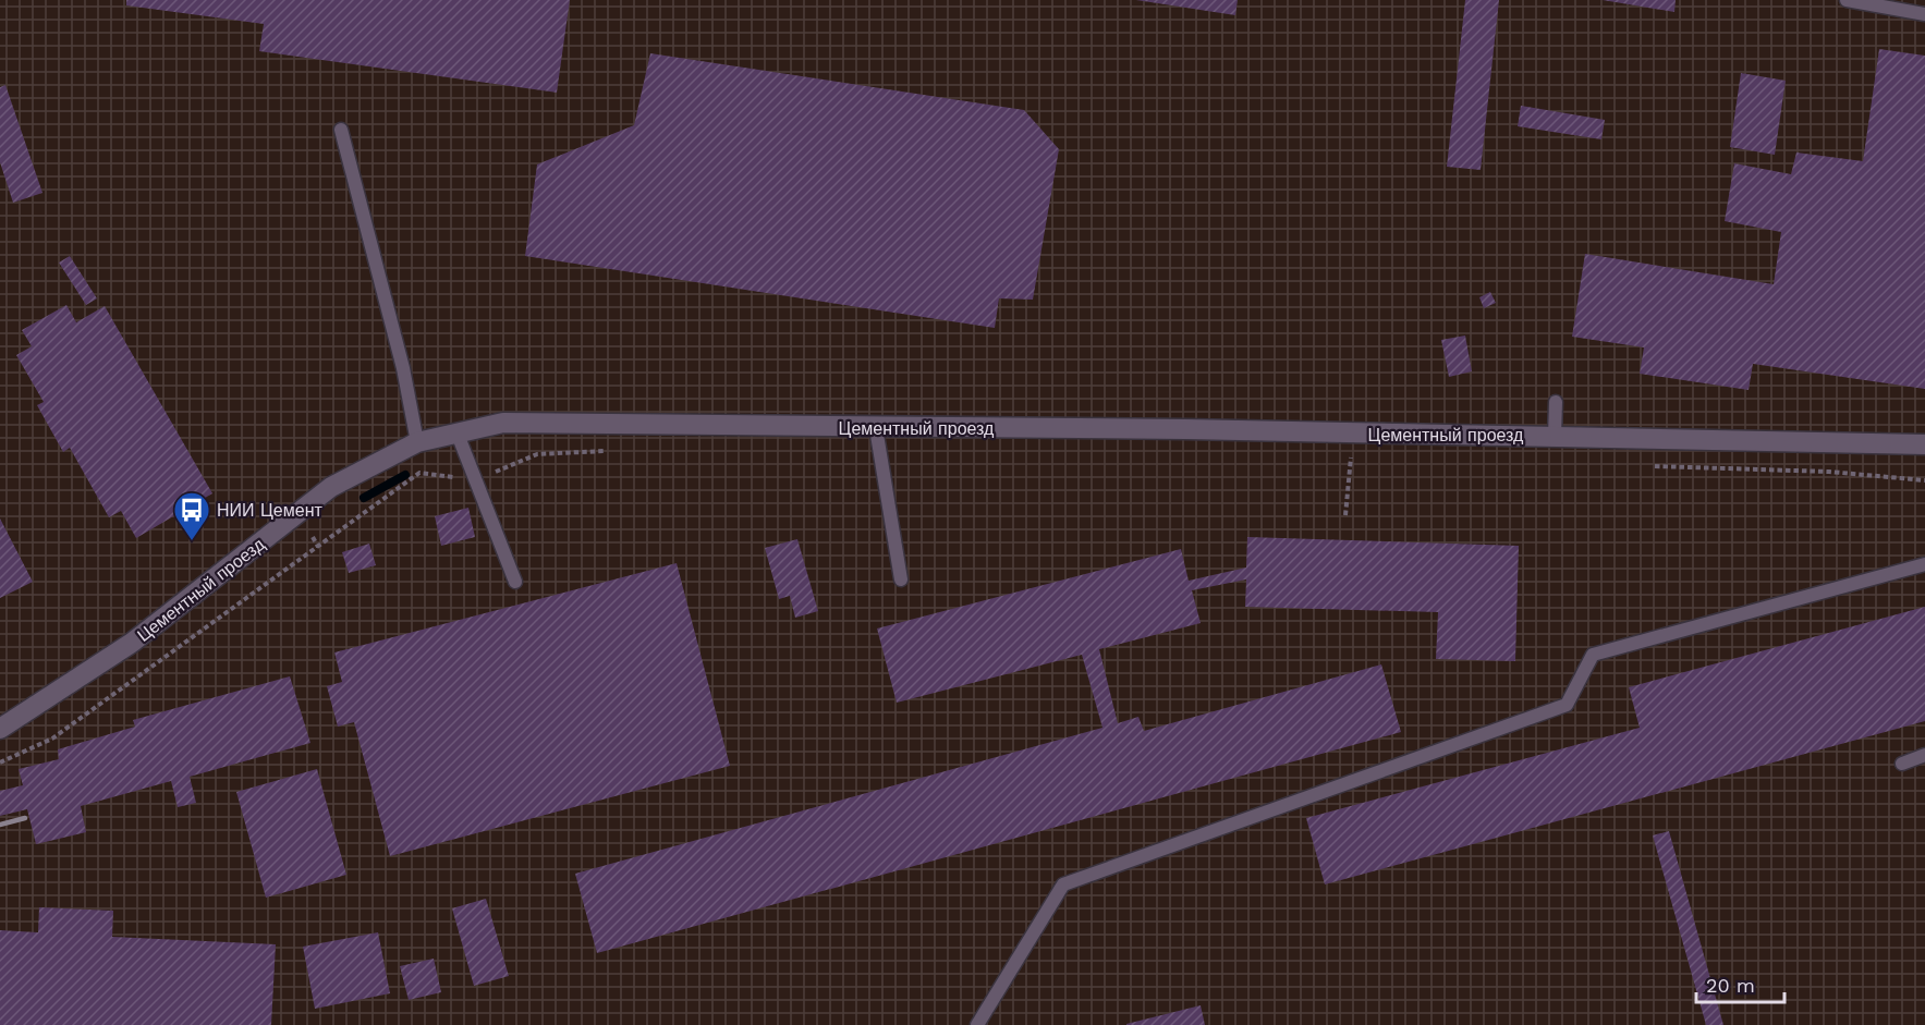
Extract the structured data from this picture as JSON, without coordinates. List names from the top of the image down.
{
  "streets": {
    "street": ["Цементный проезд"]
  },
  "places": {
    "bus stop": ["НИИ Цемент"]
  },
  "scale_bar": "20 m"
}
